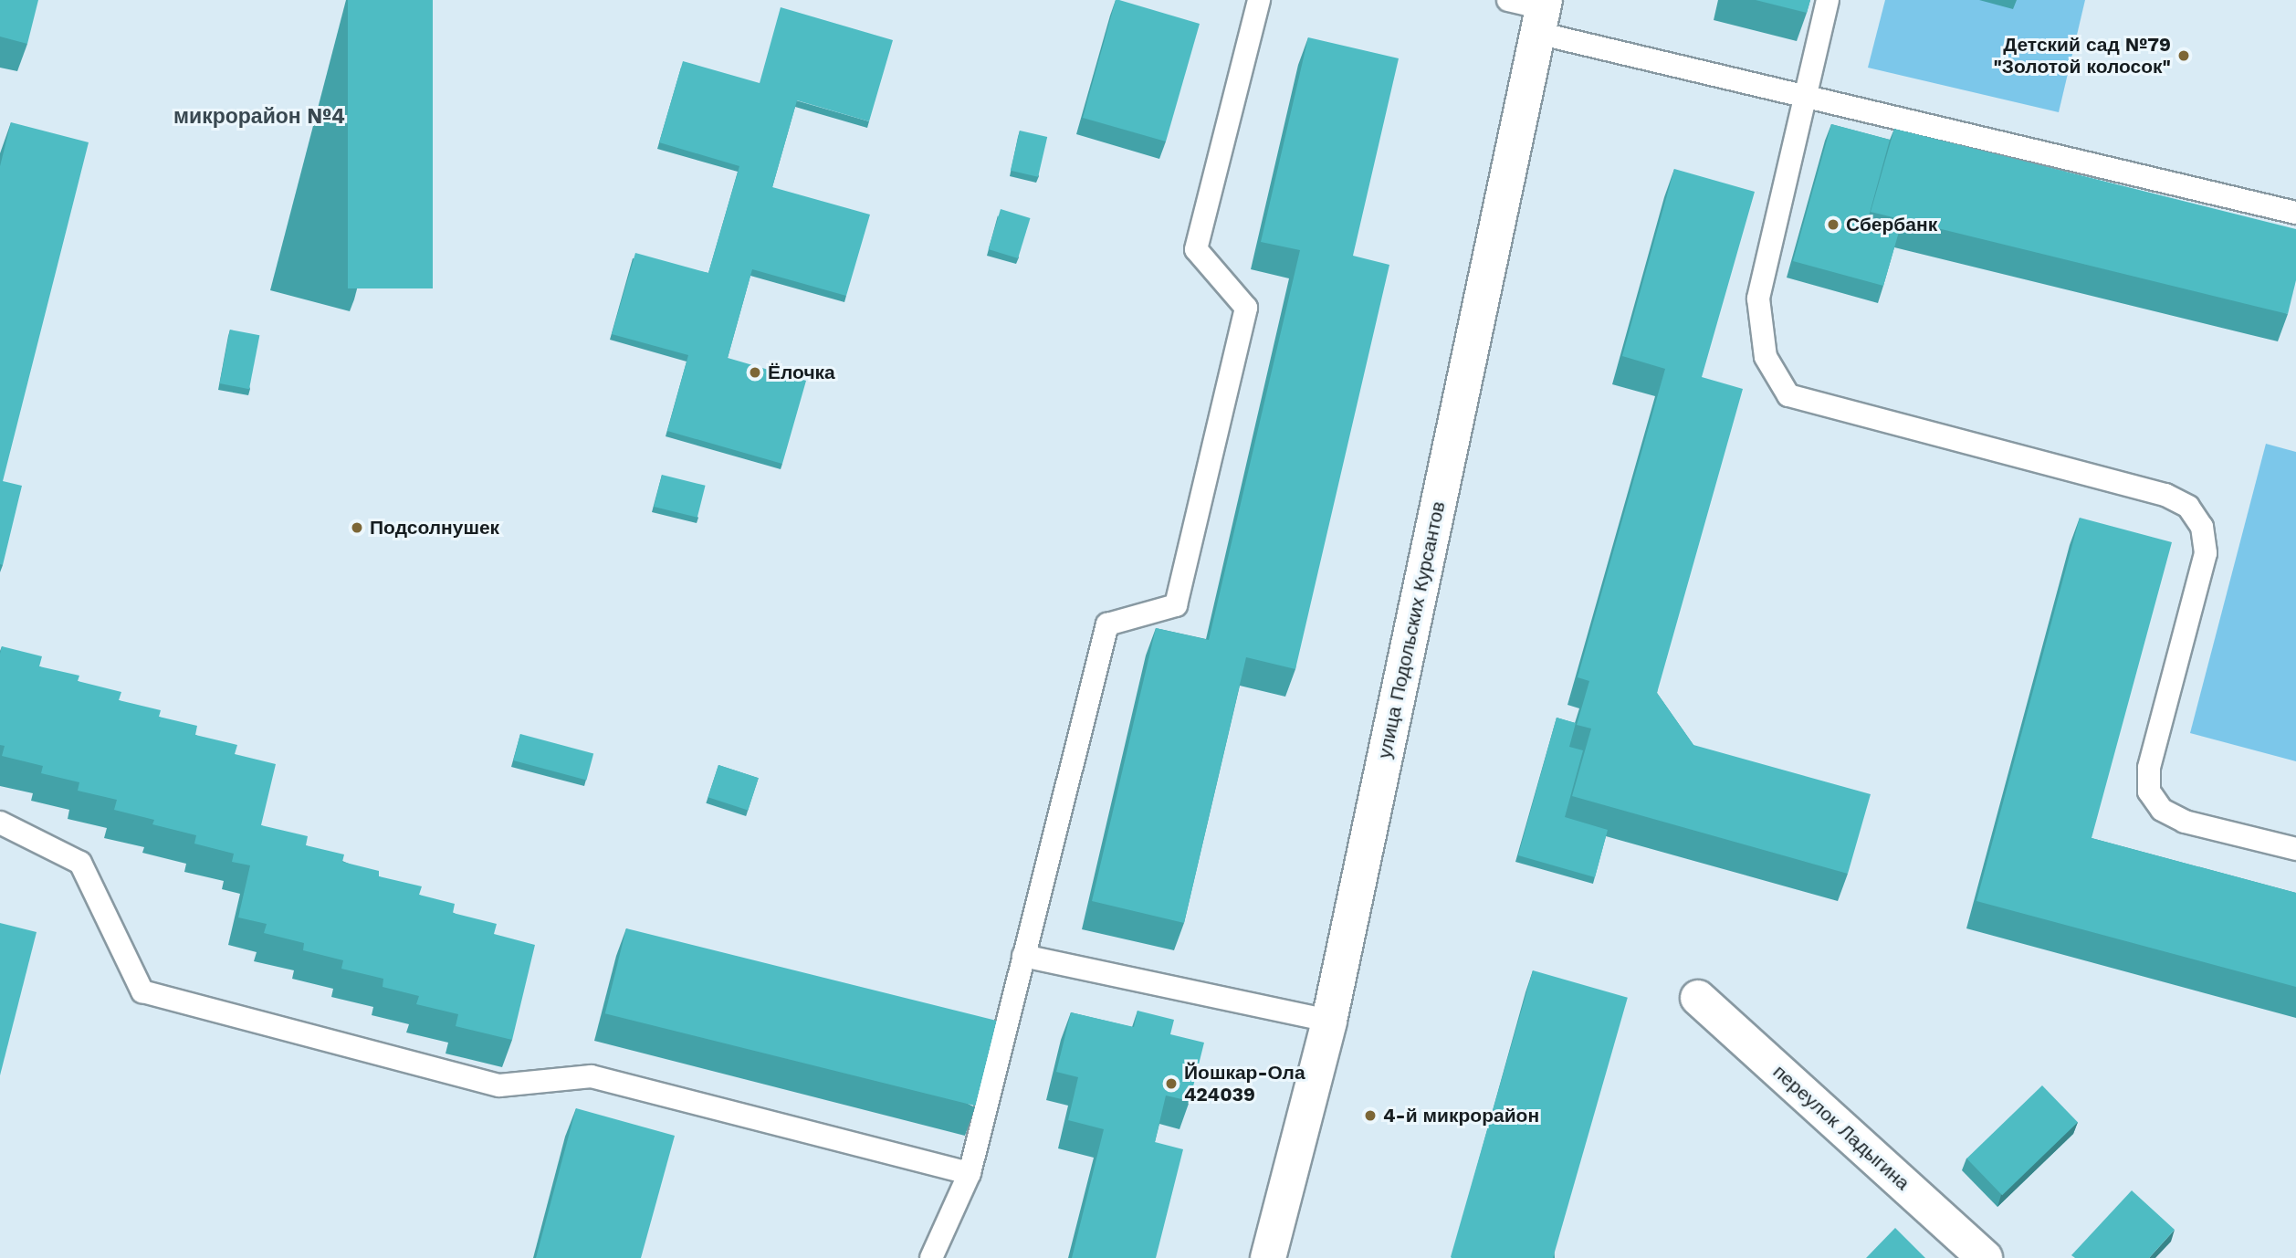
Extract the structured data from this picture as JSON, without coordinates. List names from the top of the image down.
{
  "streets": {
    "street": ["улица Подольских Курсантов", "переулок Ладыгина"]
  },
  "districts": ["микрорайон №4"],
  "places": [
    "Детский сад №79 \"Золотой колосок\"",
    "Сбербанк",
    "Ёлочка",
    "Подсолнушек",
    "Йошкар-Ола 424039",
    "4-й микрорайон"
  ]
}
